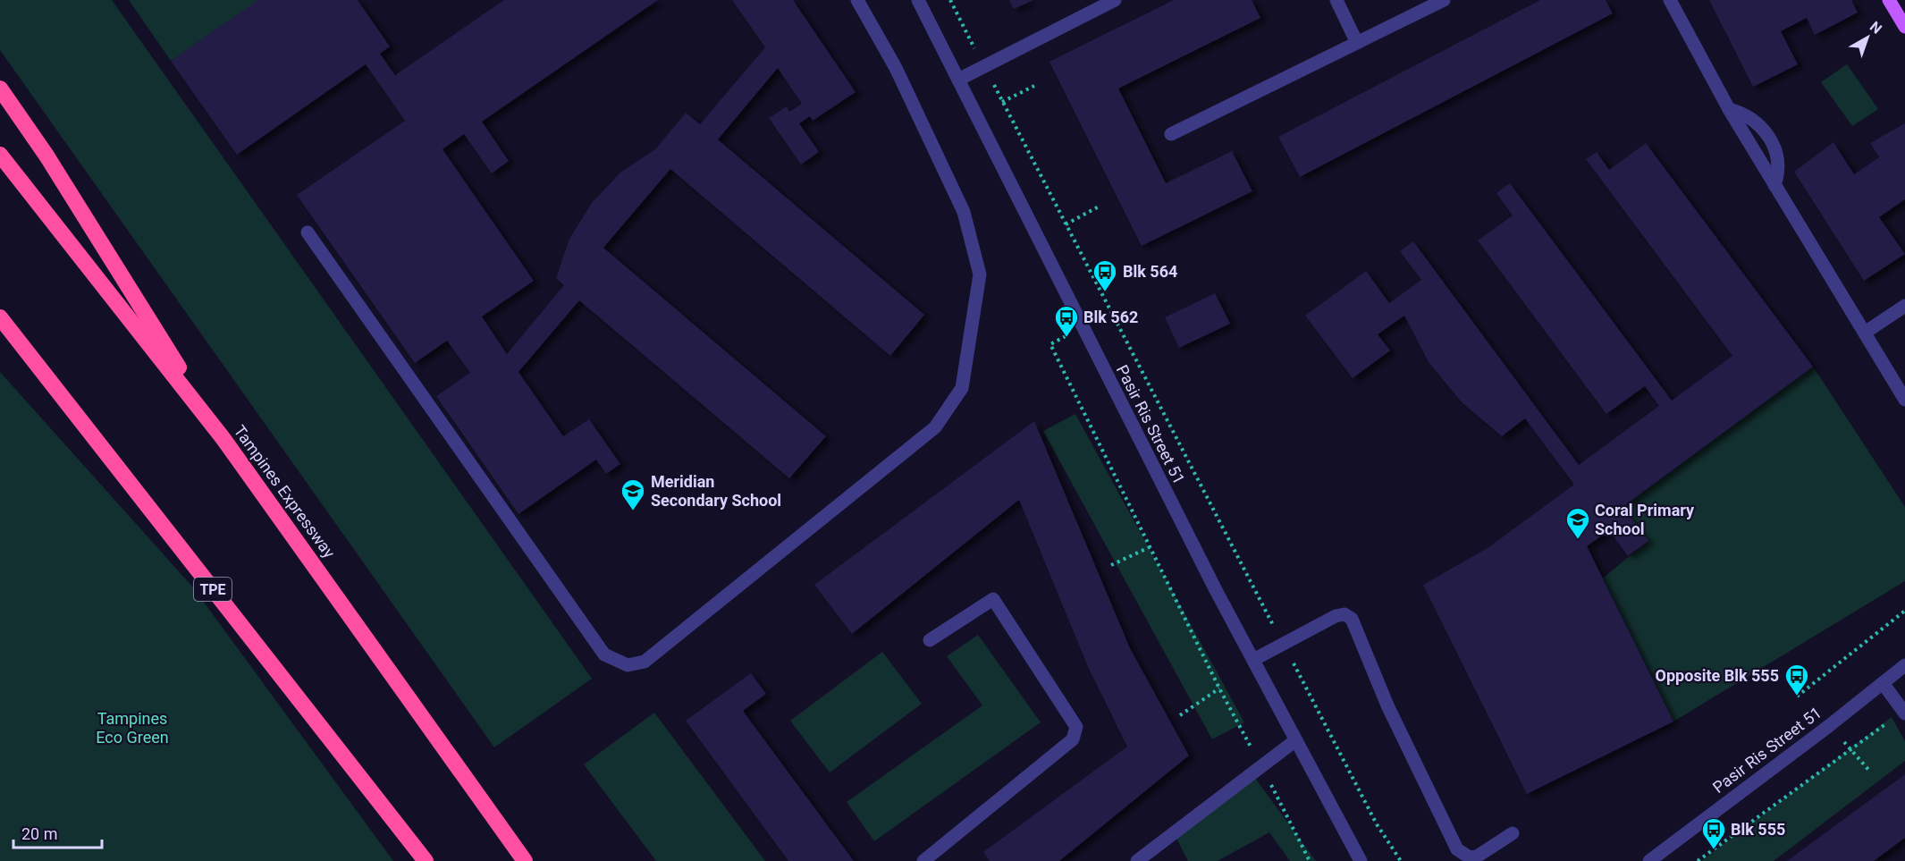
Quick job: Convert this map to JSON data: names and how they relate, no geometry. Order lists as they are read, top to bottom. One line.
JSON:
{"streets":{"highway":["Tampines Expressway","TPE"],"street":["Pasir Ris Street 51"]},"parks":["Tampines Eco Green"],"places":{"bus stop":["Blk 564","Blk 562","Opposite Blk 555","Blk 555"],"school or university":["Meridian Secondary School","Coral Primary School"]},"scale_bar":"20 m","north":"top right"}
